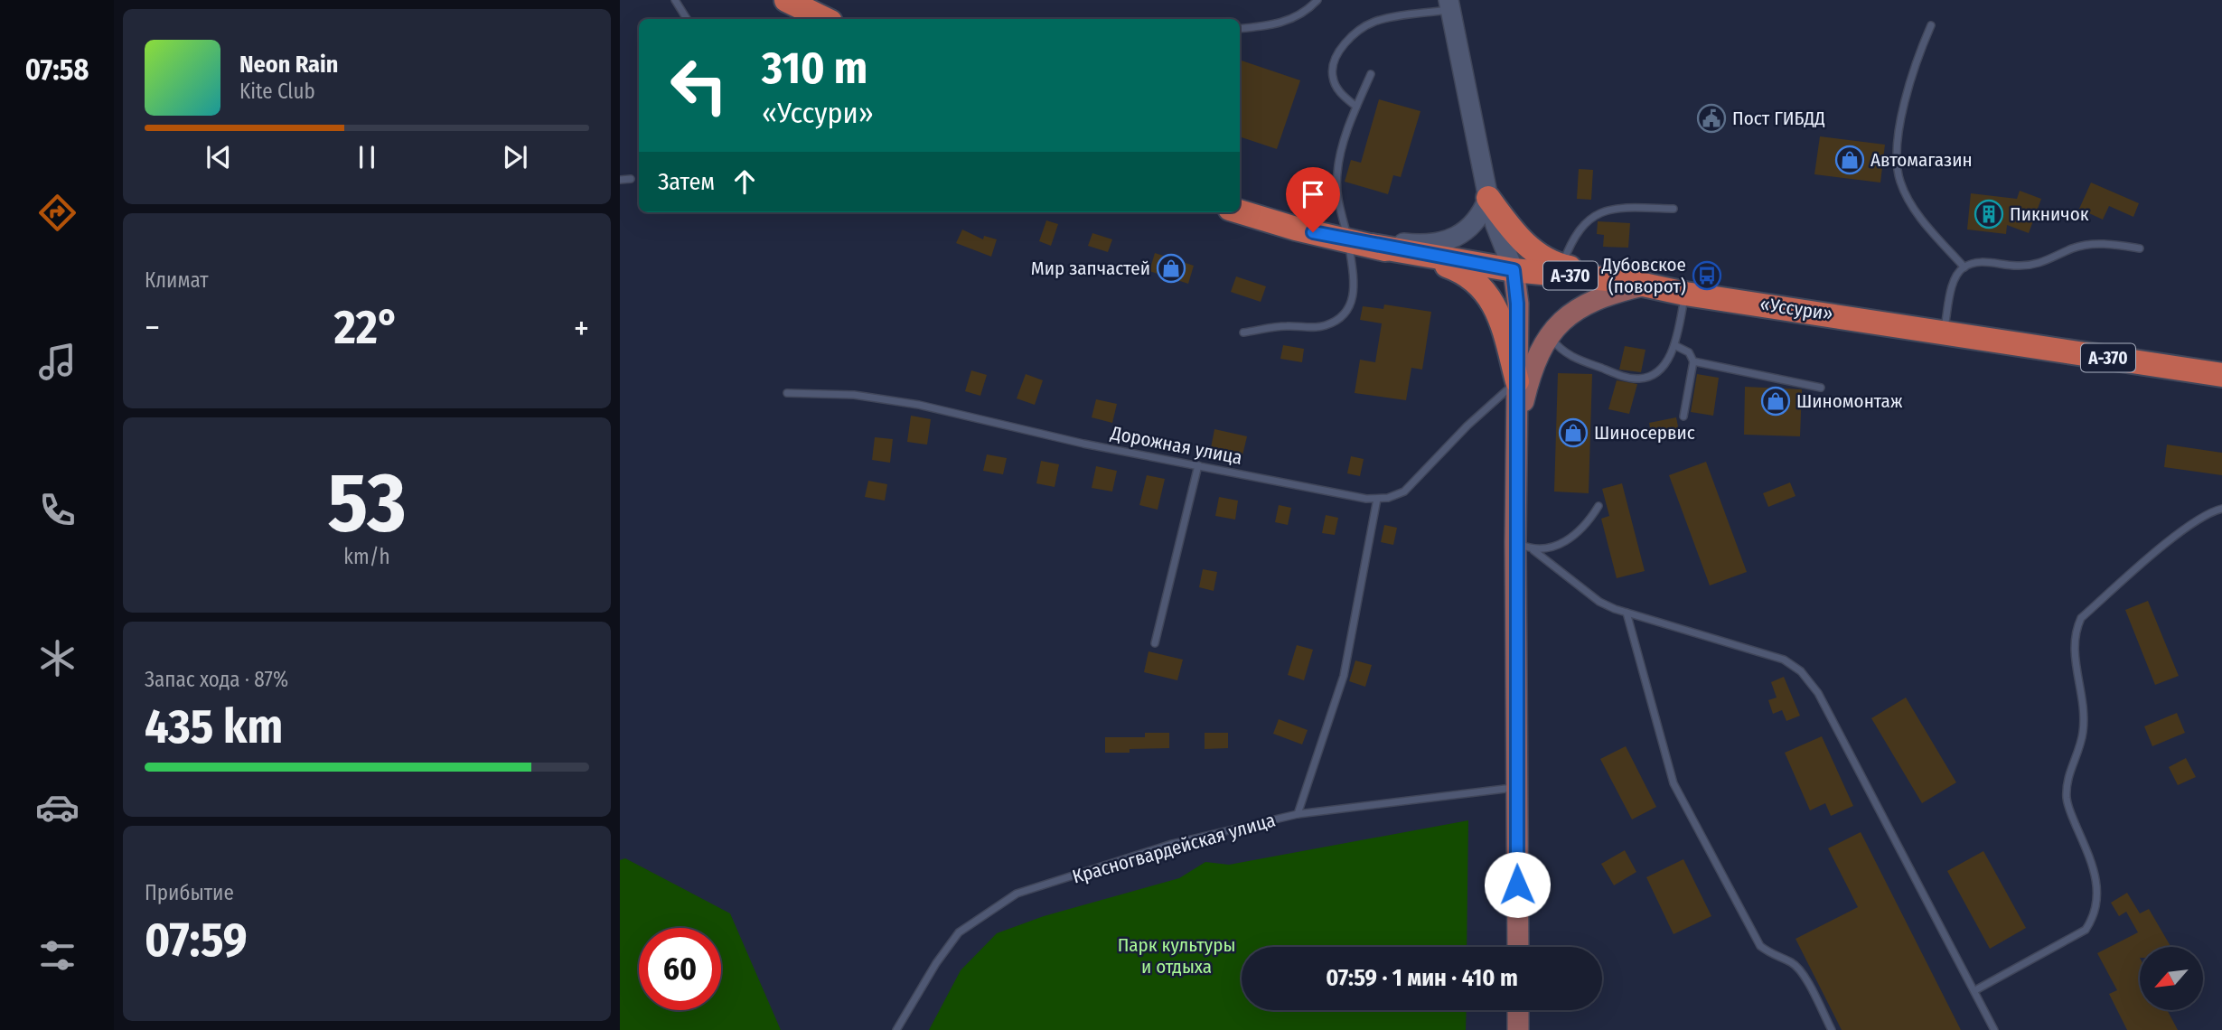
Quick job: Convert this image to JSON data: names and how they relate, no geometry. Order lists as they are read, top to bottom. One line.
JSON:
{"streets":{"highway":["А-370","«Уссури»"],"lane":["Дорожная улица","Красногвардейская улица"]},"crossings":[["А-370","«Уссури»"]],"parks":["Парк культуры и отдыха"],"places":{"public building":["Пост ГИБДД"],"shop":["Автомагазин","Мир запчастей","Шиномонтаж","Шиносервис"],"building":["Пикничок"],"bus stop":["Дубовское (поворот)"]},"north":"bottom left","page":{"tabs":"07:58","turn":["310 m","«Уссури»"],"song":["Neon Rain","Kite Club"],"then":"Затем","tile":["Климат",["53","km/h"],["Запас хода · 87%","435 km"],["Прибытие","07:59"]],"heat":["−","22°","+"],"limit":"60","trip":"07:59 · 1 мин · 410 m"}}
